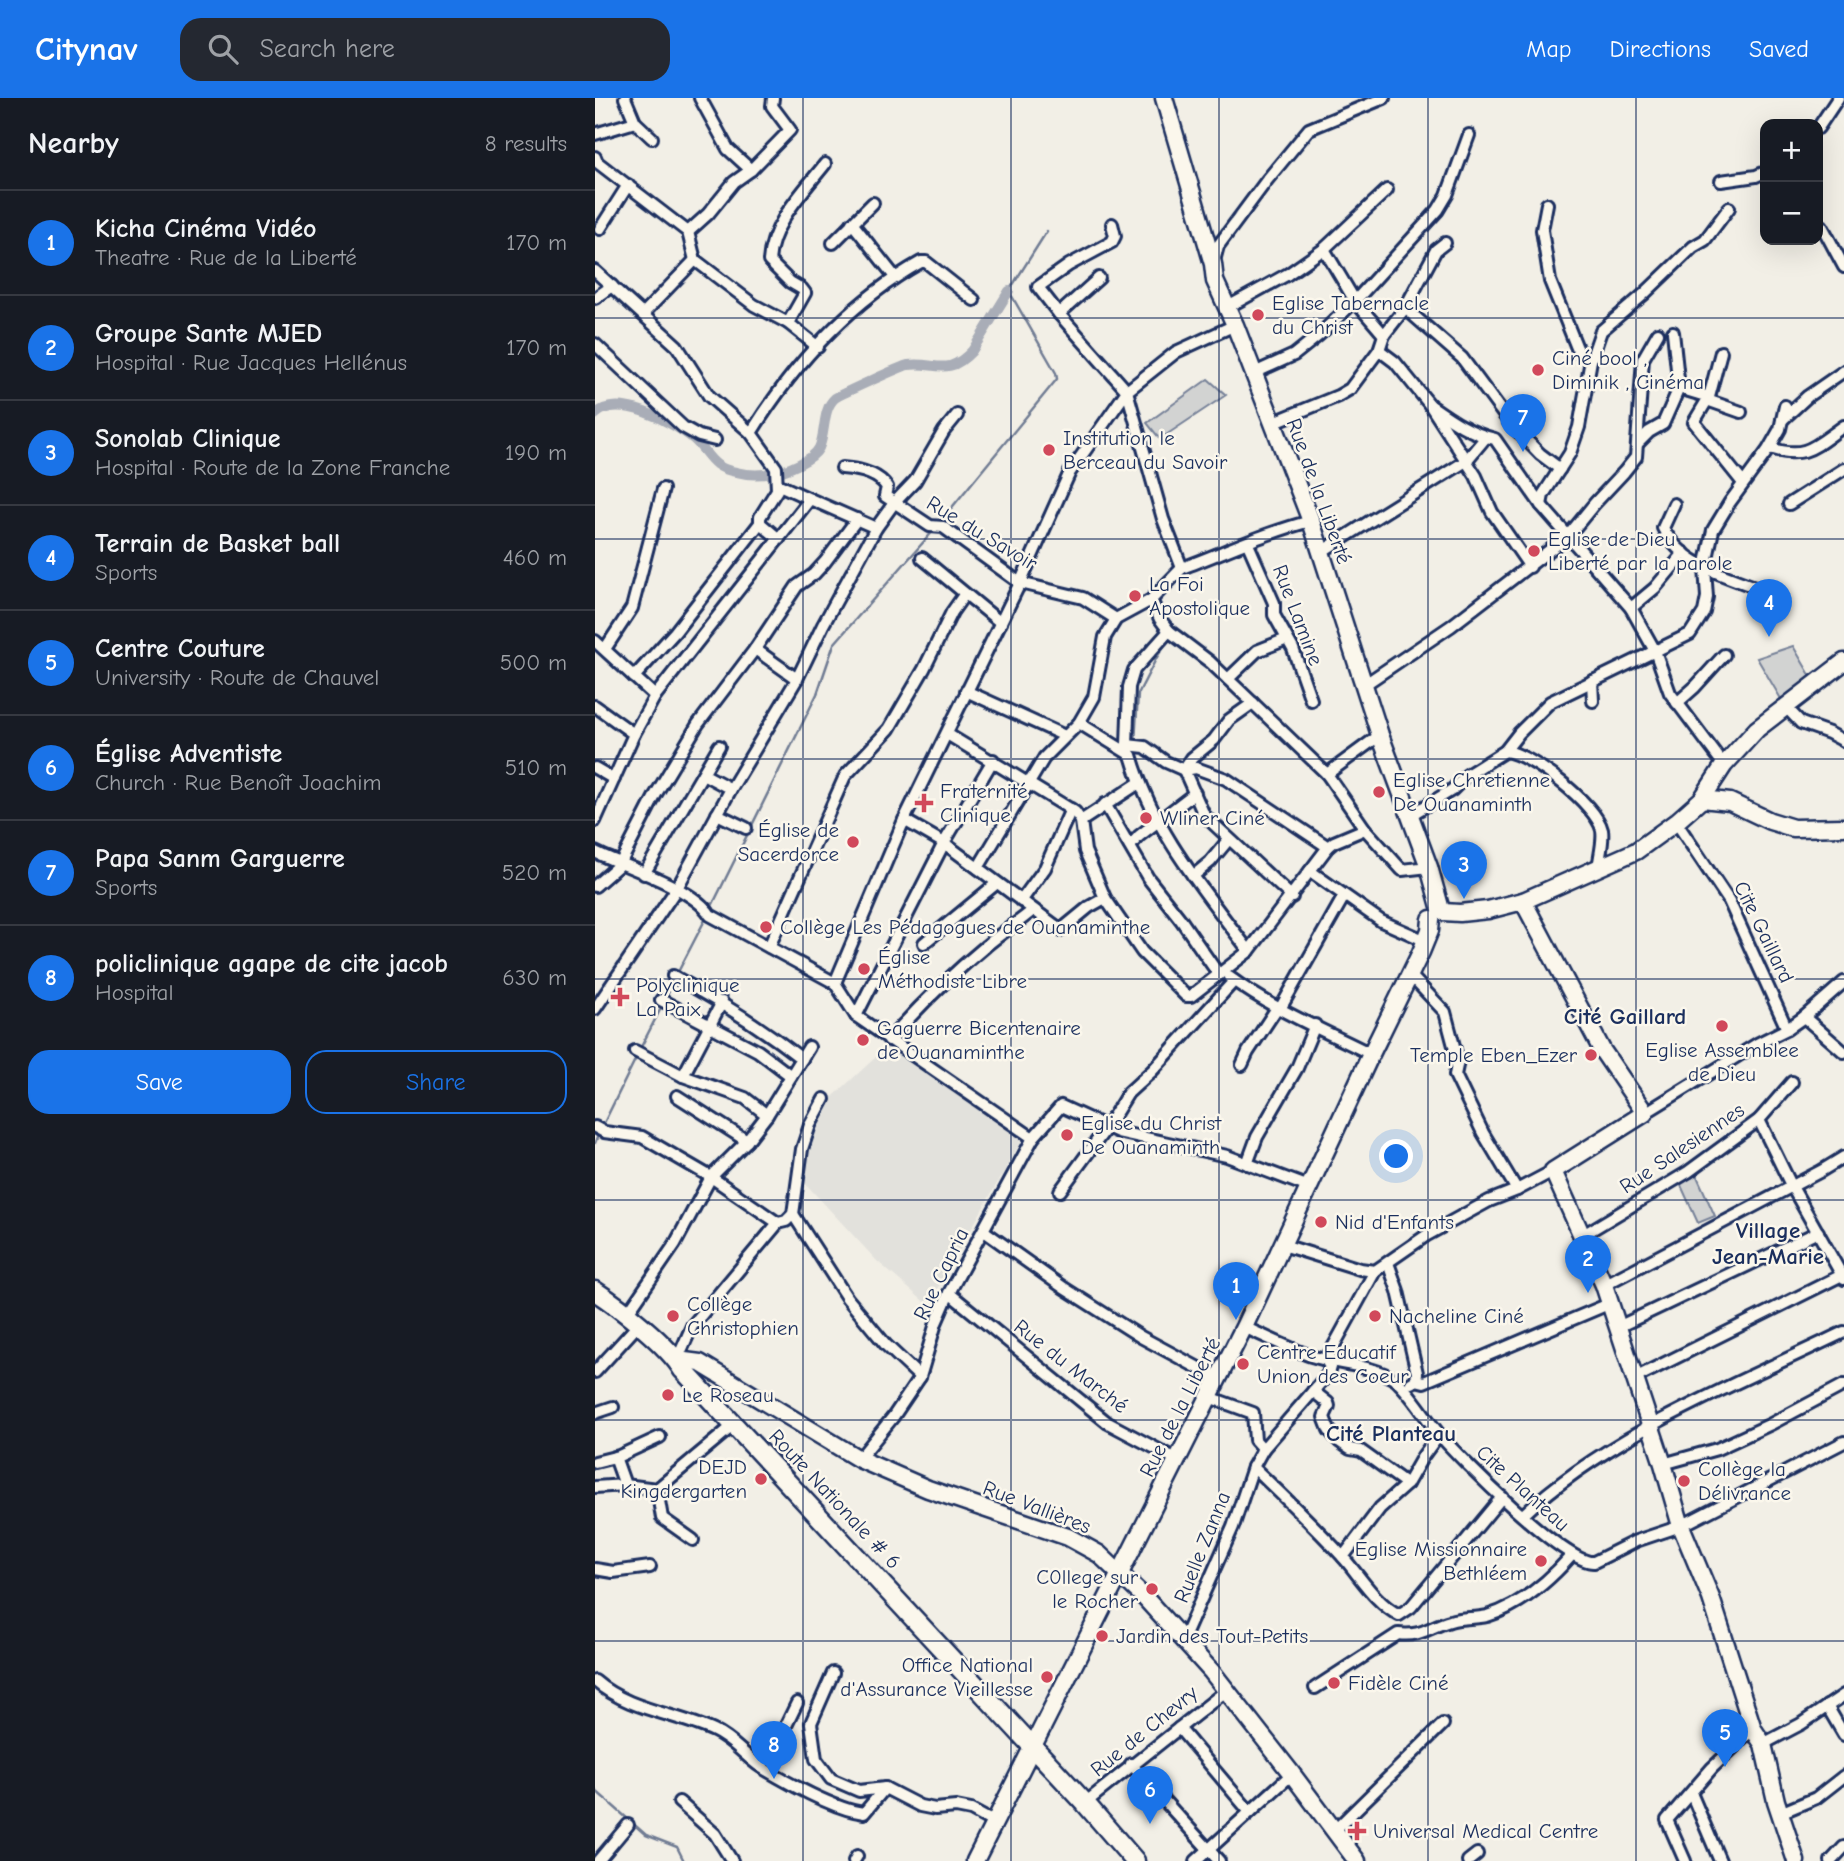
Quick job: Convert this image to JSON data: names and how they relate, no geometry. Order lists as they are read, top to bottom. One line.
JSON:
{"streets":{"main road":["Route Nationale # 6"],"street":["Rue de la Liberté","Rue du Savoir","Rue Lamine","Cite Gaillard","Rue Salesiennes","Rue Capria","Rue du Marché","Cite Planteau","Rue Vallières","Ruelle Zanna","Rue de Chevry"]},"crossings":[["Rue de la Liberté","Rue du Marché"],["Rue de la Liberté","Cite Planteau"],["Rue de la Liberté","Route Nationale # 6"],["Rue de la Liberté","Rue Vallières"],["Rue Capria","Rue du Marché"],["Rue Capria","Rue Vallières"],["Cite Planteau","Ruelle Zanna"],["Route Nationale # 6","Rue Vallières"],["Route Nationale # 6","Rue de Chevry"],["Rue Vallières","Ruelle Zanna"],["Rue Vallières","Rue de Chevry"]],"districts":["Cité Gaillard","Village Jean-Marie","Cité Planteau"],"places":{"other":["Eglise Tabernacle du Christ","Ciné bool , Diminik , Cinéma","Institution le Berceau du Savoir","Eglise de Dieu Liberté par la parole","La Foi Apostolique","Eglise Chretienne De Ouanaminth","Wliner Ciné","Église de Sacerdorce","Collège Les Pédagogues de Ouanaminthe","Église Méthodiste Libre","Eglise Assemblee de Dieu","Gaguerre Bicentenaire de Ouanaminthe","Temple Eben_Ezer","Eglise du Christ De Ouanaminth","Nid d'Enfants","Collège Christophien","Nacheline Ciné","Centre Educatif Union des Coeur","Le Roseau","DEJD Kingdergarten","Collège la Délivrance","Eglise Missionnaire Bethléem","C0llege sur le Rocher","Jardin des Tout-Petits","Office National d'Assurance Vieillesse","Fidèle Ciné"],"health":["Fraternité Clinique","Polyclinique La Paix","Universal Medical Centre"]},"page":{"header":"Citynav","search":"Search here","nav":["Map","Directions","Saved"],"heading":["Nearby","8 results"],"map_buttons":["+","−"],"list":[{"mark":"1","name":"Kicha Cinéma Vidéo","note":"Theatre · Rue de la Liberté","value":"170 m"},{"mark":"2","name":"Groupe Sante MJED","note":"Hospital · Rue Jacques Hellénus","value":"170 m"},{"mark":"3","name":"Sonolab Clinique","note":"Hospital · Route de la Zone Franche","value":"190 m"},{"mark":"4","name":"Terrain de Basket ball","note":"Sports","value":"460 m"},{"mark":"5","name":"Centre Couture","note":"University · Route de Chauvel","value":"500 m"},{"mark":"6","name":"Église Adventiste","note":"Church · Rue Benoît Joachim","value":"510 m"},{"mark":"7","name":"Papa Sanm Garguerre","note":"Sports","value":"520 m"},{"mark":"8","name":"policlinique agape de cite jacob","note":"Hospital","value":"630 m"}],"pins":["7","4","3","2","1","5","8","6"],"buttons":["Save","Share"]}}
